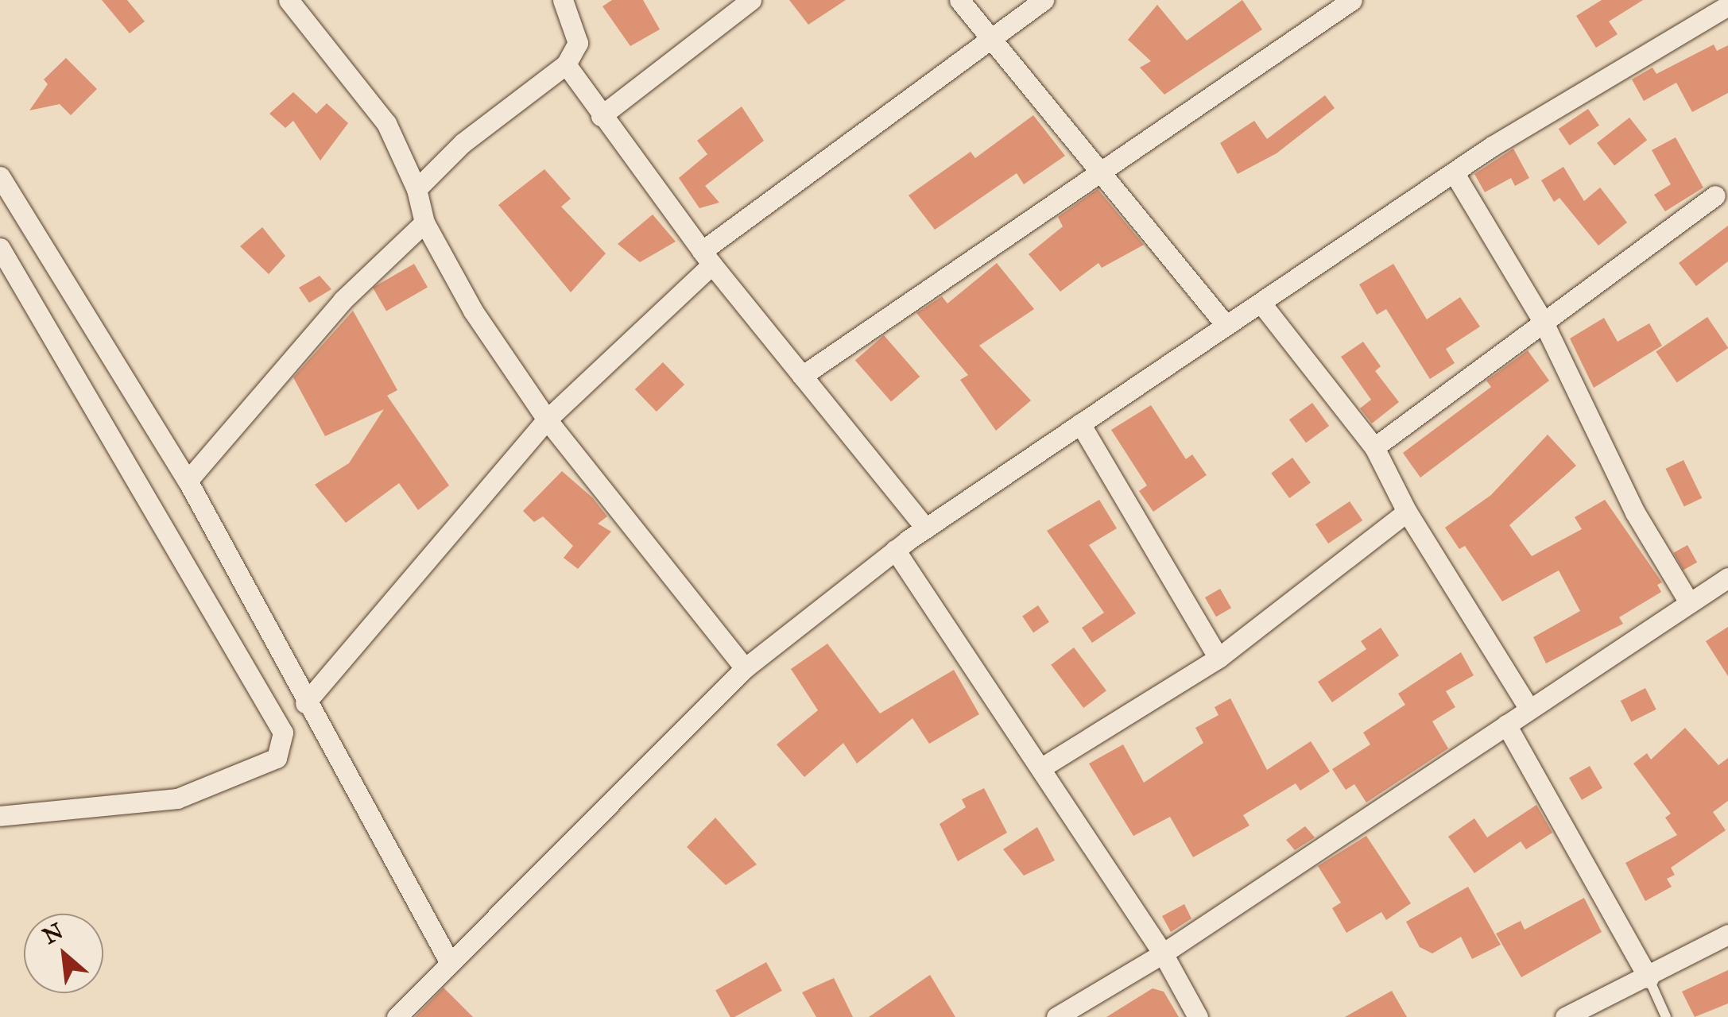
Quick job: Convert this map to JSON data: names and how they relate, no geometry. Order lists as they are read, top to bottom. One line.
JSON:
{"north":"top left"}
